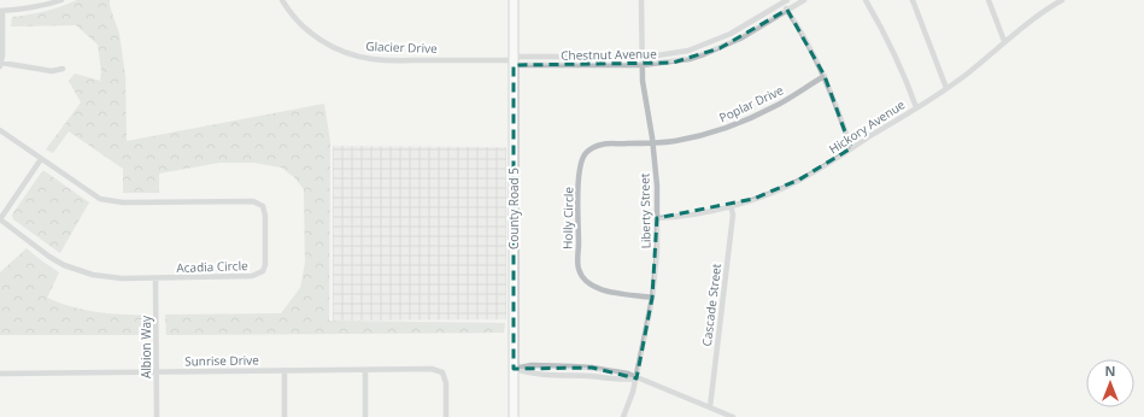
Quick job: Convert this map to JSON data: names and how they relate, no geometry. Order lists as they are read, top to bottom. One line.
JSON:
{"streets":{"street":["Glacier Drive","Chestnut Avenue","Poplar Drive","Hickory Avenue","County Road 5","Liberty Street","Holly Circle","Acadia Circle","Cascade Street","Albion Way","Sunrise Drive"]},"crossings":[["Glacier Drive","Chestnut Avenue"],["Glacier Drive","County Road 5"],["Chestnut Avenue","County Road 5"],["Chestnut Avenue","Liberty Street"],["Poplar Drive","Liberty Street"],["Poplar Drive","Holly Circle"],["Hickory Avenue","Liberty Street"],["Hickory Avenue","Cascade Street"],["Liberty Street","Holly Circle"],["Acadia Circle","Albion Way"],["Albion Way","Sunrise Drive"]],"north":"top"}
